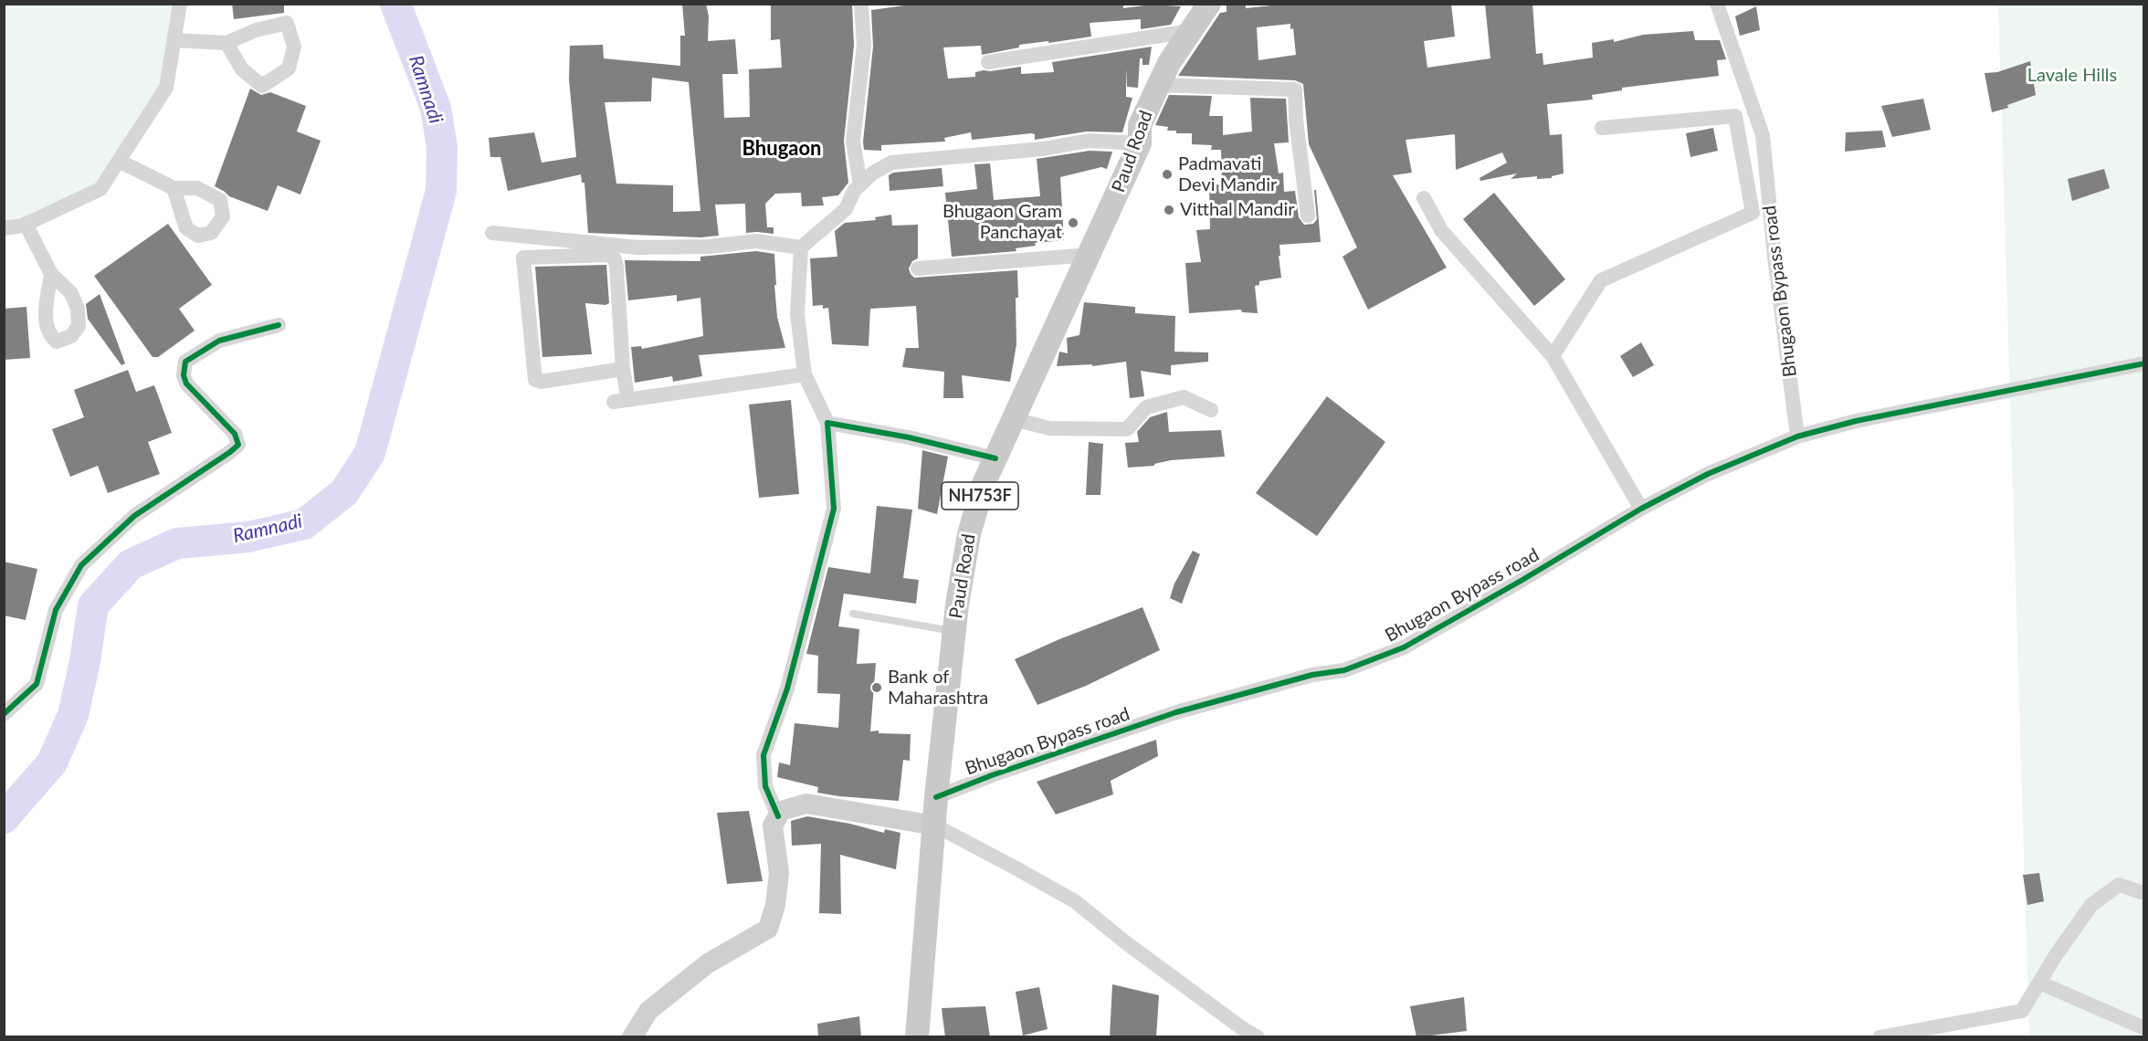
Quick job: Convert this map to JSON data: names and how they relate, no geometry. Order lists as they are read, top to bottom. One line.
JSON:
{"streets":{"main road":["Paud Road","NH753F"],"street":["Bhugaon Bypass road"]},"crossings":[["Paud Road","Bhugaon Bypass road"]],"districts":["Bhugaon"],"water":["Ramnadi"],"parks":["Lavale Hills"],"places":["Padmavati Devi Mandir","Vitthal Mandir","Bhugaon Gram Panchayat","Bank of Maharashtra"]}
